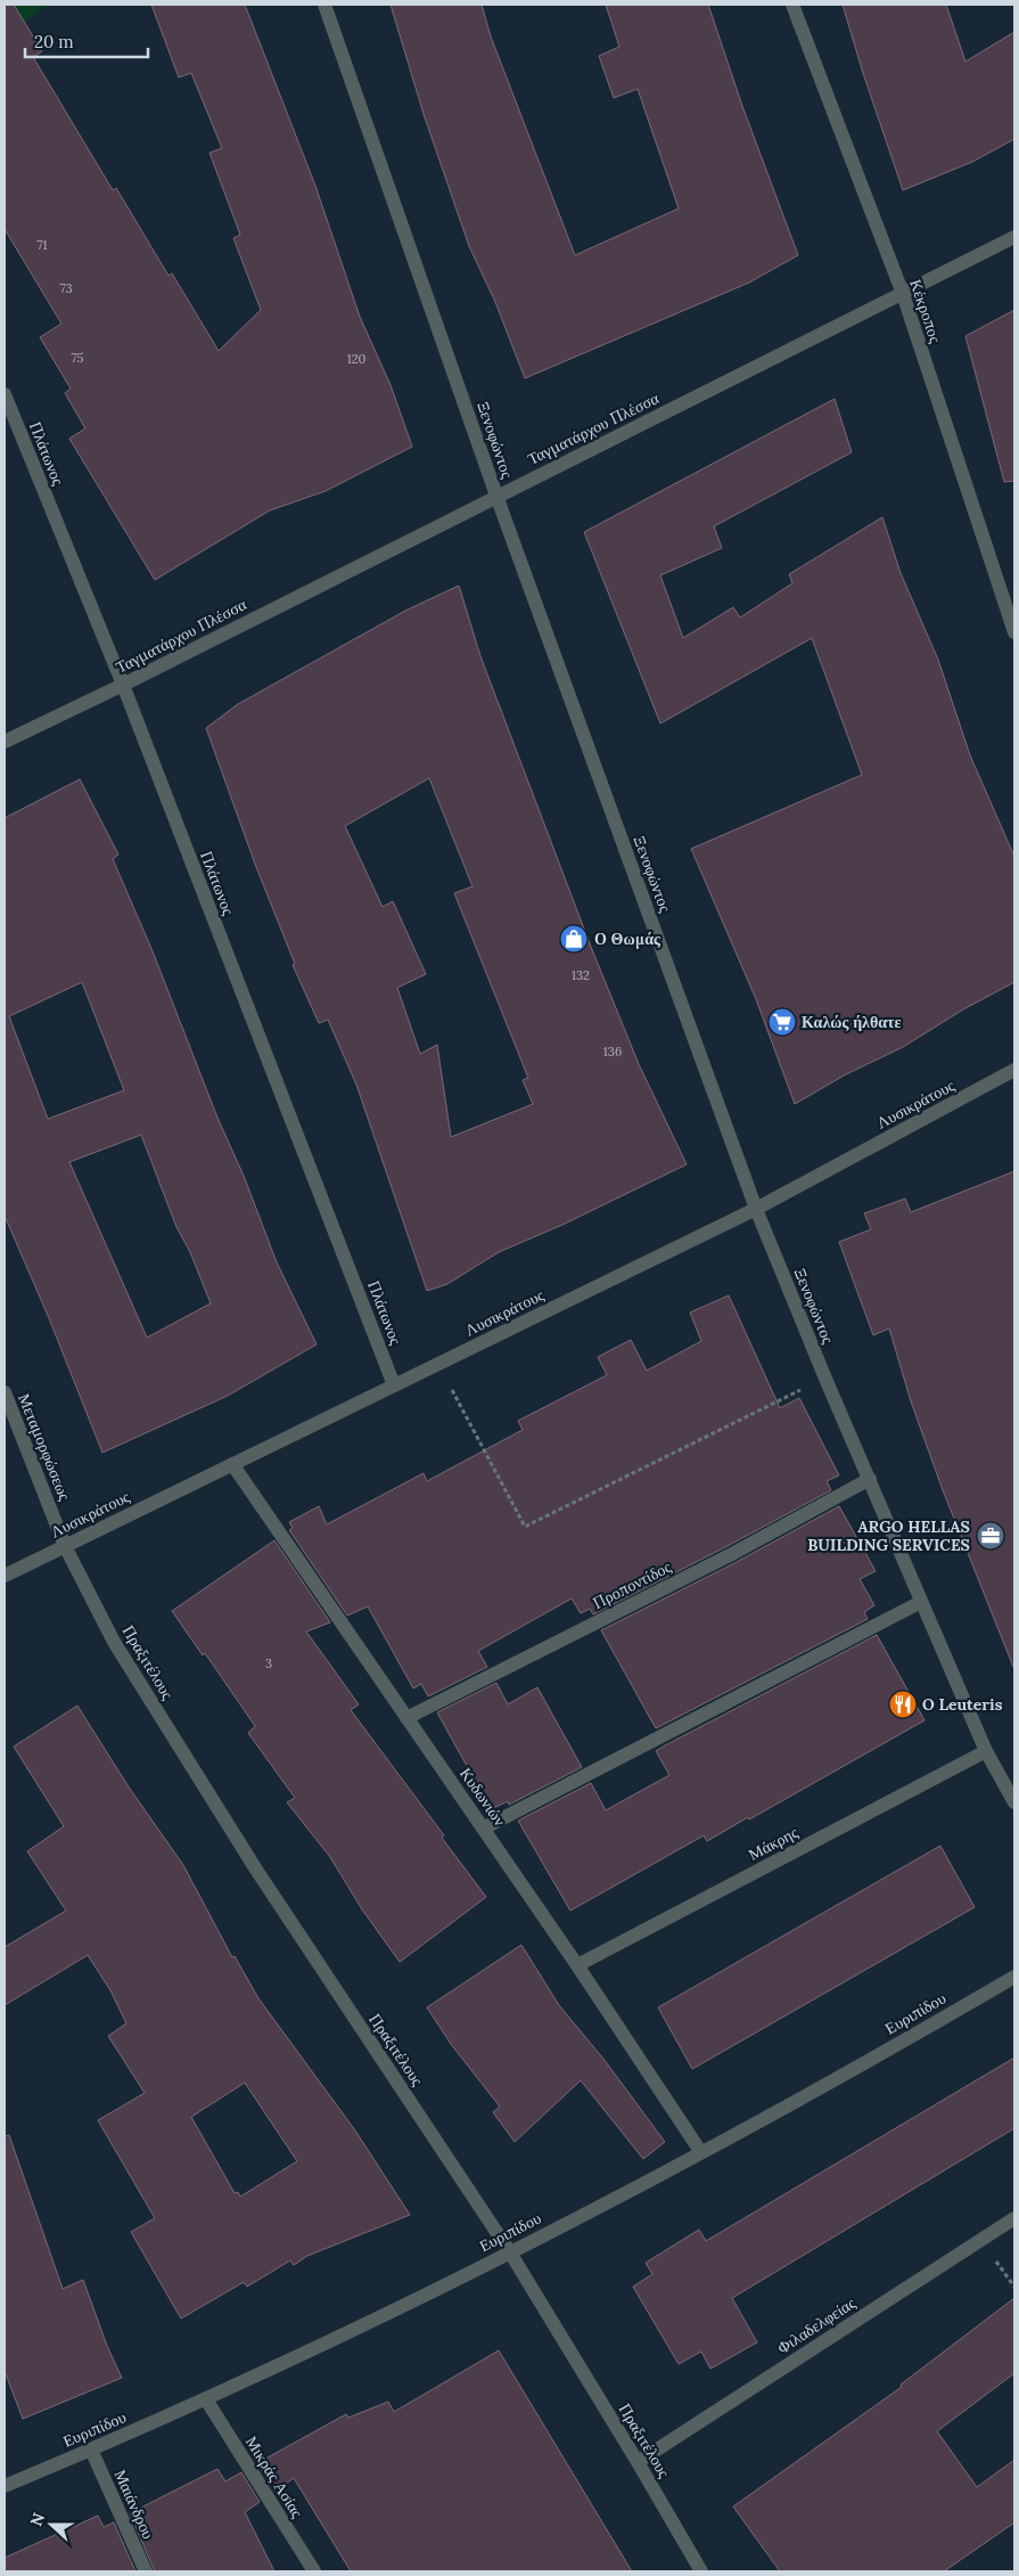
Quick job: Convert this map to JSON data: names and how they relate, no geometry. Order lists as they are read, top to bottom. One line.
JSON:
{"streets":{"street":["Κέκροπος","Ταγματάρχου Πλέσσα","Ξενοφώντος","Πλάτωνος","Λυσικράτους","Μεταμορφώσεως","Προποντίδος","Πραξιτέλους","Κυδωνιών","Μάκρης","Ευριπίδου","Φιλαδελφείας","Μικράς Ασίας","Μαιάνδρου"]},"crossings":[["Κέκροπος","Ταγματάρχου Πλέσσα"],["Ταγματάρχου Πλέσσα","Ξενοφώντος"],["Ταγματάρχου Πλέσσα","Πλάτωνος"],["Ξενοφώντος","Λυσικράτους"],["Ξενοφώντος","Προποντίδος"],["Ξενοφώντος","Μάκρης"],["Πλάτωνος","Λυσικράτους"],["Λυσικράτους","Μεταμορφώσεως"],["Λυσικράτους","Πραξιτέλους"],["Λυσικράτους","Κυδωνιών"],["Μεταμορφώσεως","Πραξιτέλους"],["Προποντίδος","Κυδωνιών"],["Πραξιτέλους","Ευριπίδου"],["Πραξιτέλους","Φιλαδελφείας"],["Κυδωνιών","Μάκρης"],["Κυδωνιών","Ευριπίδου"],["Ευριπίδου","Μικράς Ασίας"],["Ευριπίδου","Μαιάνδρου"]],"places":{"shop":["Ο Θωμάς"],"supermarket":["Καλώς ήλθατε"],"office":["ARGO HELLAS BUILDING SERVICES"],"restaurant":["O Leuteris"]},"house_numbers":["71","73","75","120","132","136","3"],"scale_bar":"20 m","north":"left"}
